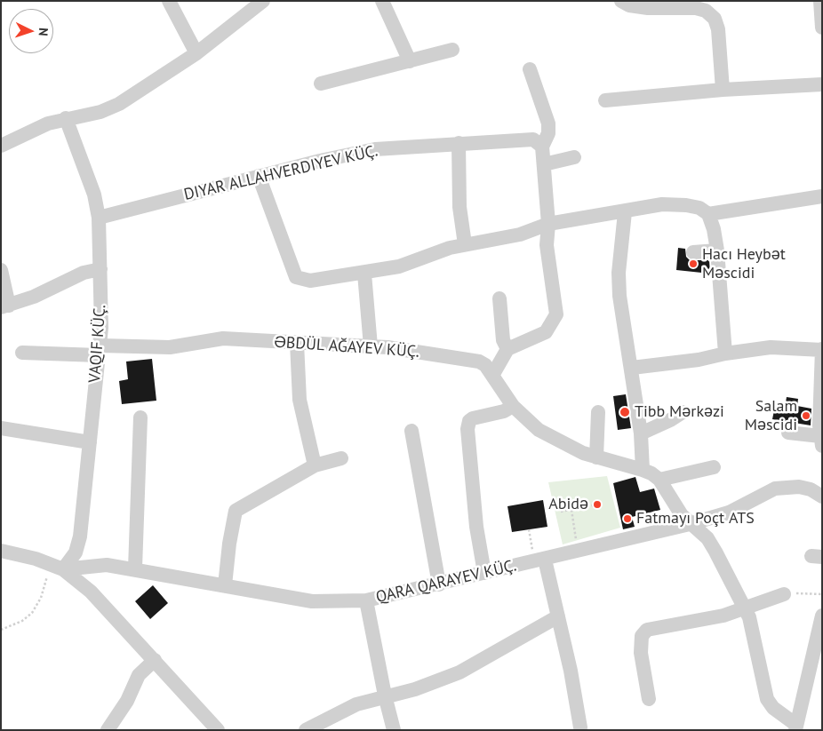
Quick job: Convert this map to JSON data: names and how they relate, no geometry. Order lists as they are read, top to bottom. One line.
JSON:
{"streets":{"street":["DIYAR ALLAHVERDIYEV KÜÇ.","VAQIF KÜÇ.","ƏBDÜL AĞAYEV KÜÇ.","QARA QARAYEV KÜÇ."]},"crossings":[["DIYAR ALLAHVERDIYEV KÜÇ.","VAQIF KÜÇ."],["VAQIF KÜÇ.","ƏBDÜL AĞAYEV KÜÇ."],["VAQIF KÜÇ.","QARA QARAYEV KÜÇ."],["ƏBDÜL AĞAYEV KÜÇ.","QARA QARAYEV KÜÇ."]],"places":["Hacı Heybət Məscidi","Tibb Mərkəzi","Salam Məscidi","Abidə","Fatmayı Poçt ATS"],"north":"right"}
